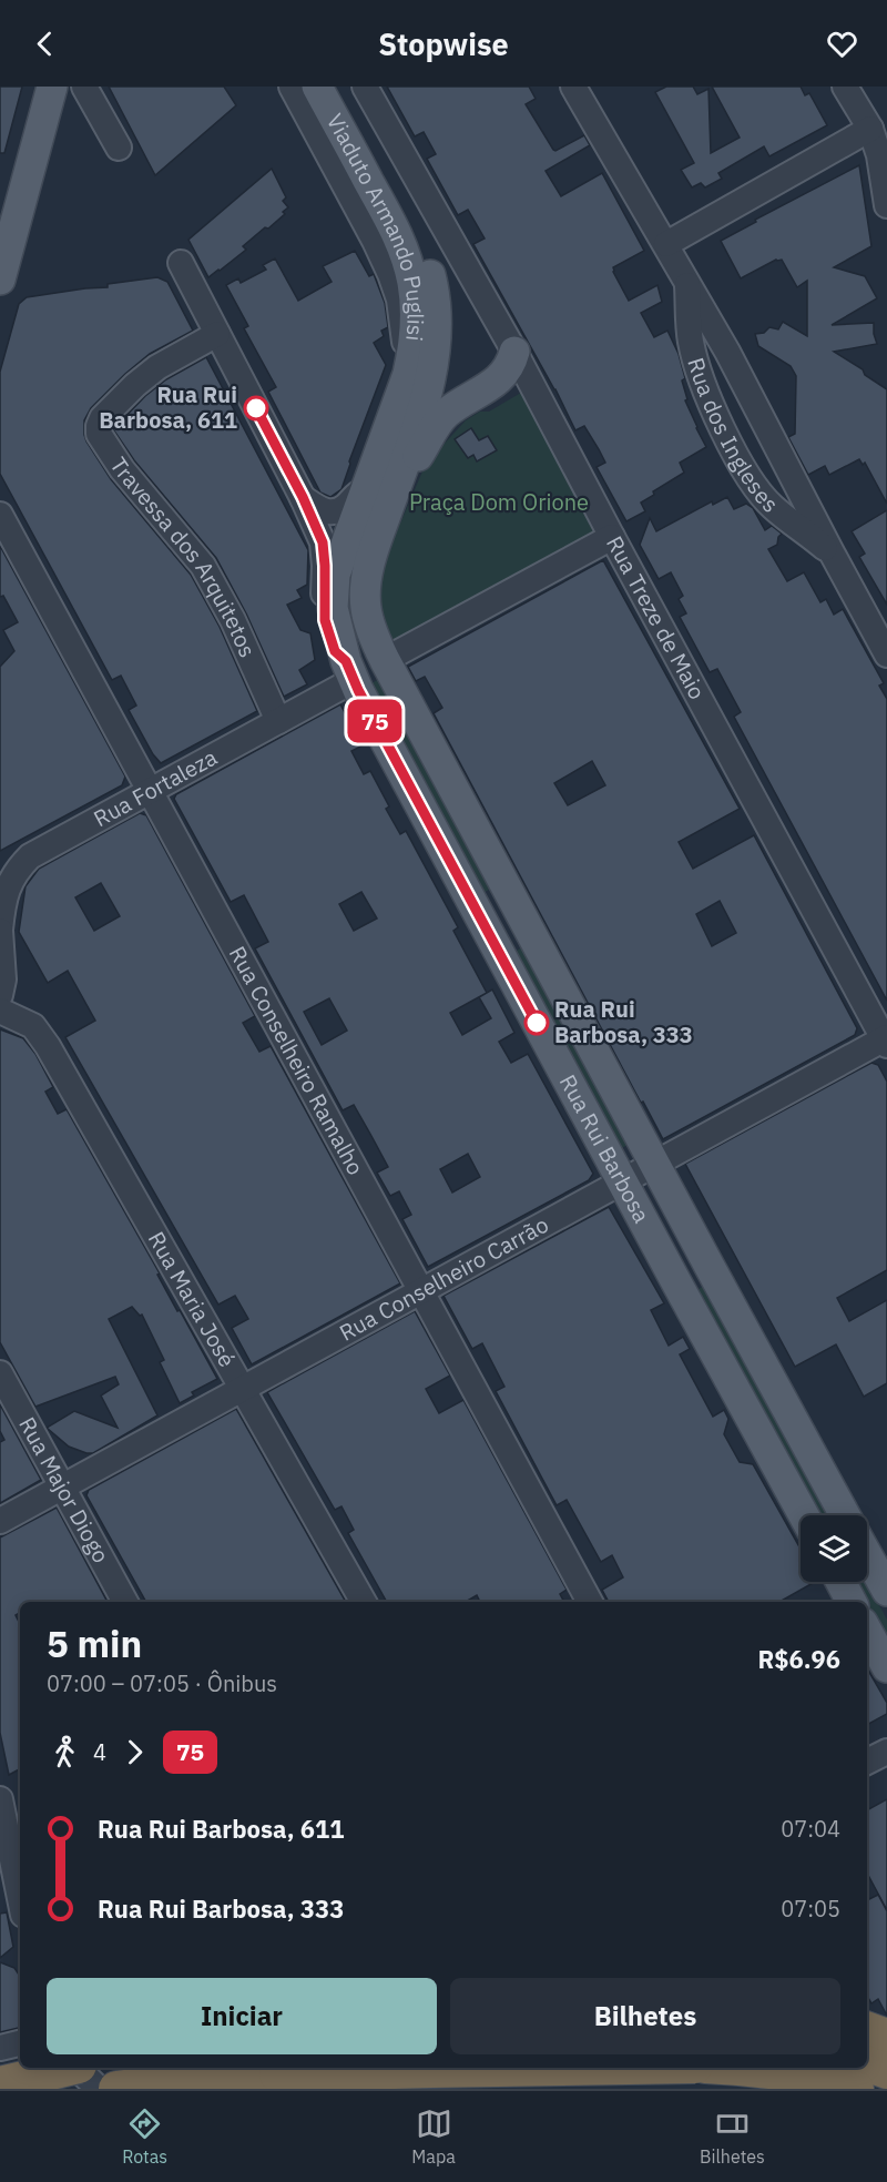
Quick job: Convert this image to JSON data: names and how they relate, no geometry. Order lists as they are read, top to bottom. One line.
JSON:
{"streets":{"main road":["Viaduto Armando Puglisi","Rua Rui Barbosa"],"street":["Rua dos Ingleses","Travessa dos Arquitetos","Rua Treze de Maio","Rua Fortaleza","Rua Conselheiro Ramalho","Rua Conselheiro Carrão","Rua Maria José","Rua Major Diogo"]},"crossings":[["Travessa dos Arquitetos","Rua Fortaleza"],["Travessa dos Arquitetos","Rua Rui Barbosa"],["Rua Treze de Maio","Rua Conselheiro Carrão"],["Rua Fortaleza","Rua Conselheiro Ramalho"],["Rua Fortaleza","Rua Rui Barbosa"],["Rua Conselheiro Ramalho","Rua Conselheiro Carrão"],["Rua Rui Barbosa","Rua Conselheiro Carrão"],["Rua Conselheiro Carrão","Rua Maria José"],["Rua Conselheiro Carrão","Rua Major Diogo"]],"parks":["Praça Dom Orione"],"places":["Rua Rui Barbosa, 611","Rua Rui Barbosa, 333"],"lines":["bus line 75"],"page":{"header":"Stopwise","on_map":"75","heading":["5 min","07:00 – 07:05 · Ônibus","R$6.96"],"legs":["4","75"],"list":[{"name":"Rua Rui Barbosa, 611","value":"07:04"},{"name":"Rua Rui Barbosa, 333","value":"07:05"}],"buttons":["Iniciar","Bilhetes"],"tabs":["Rotas","Mapa","Bilhetes"]}}
